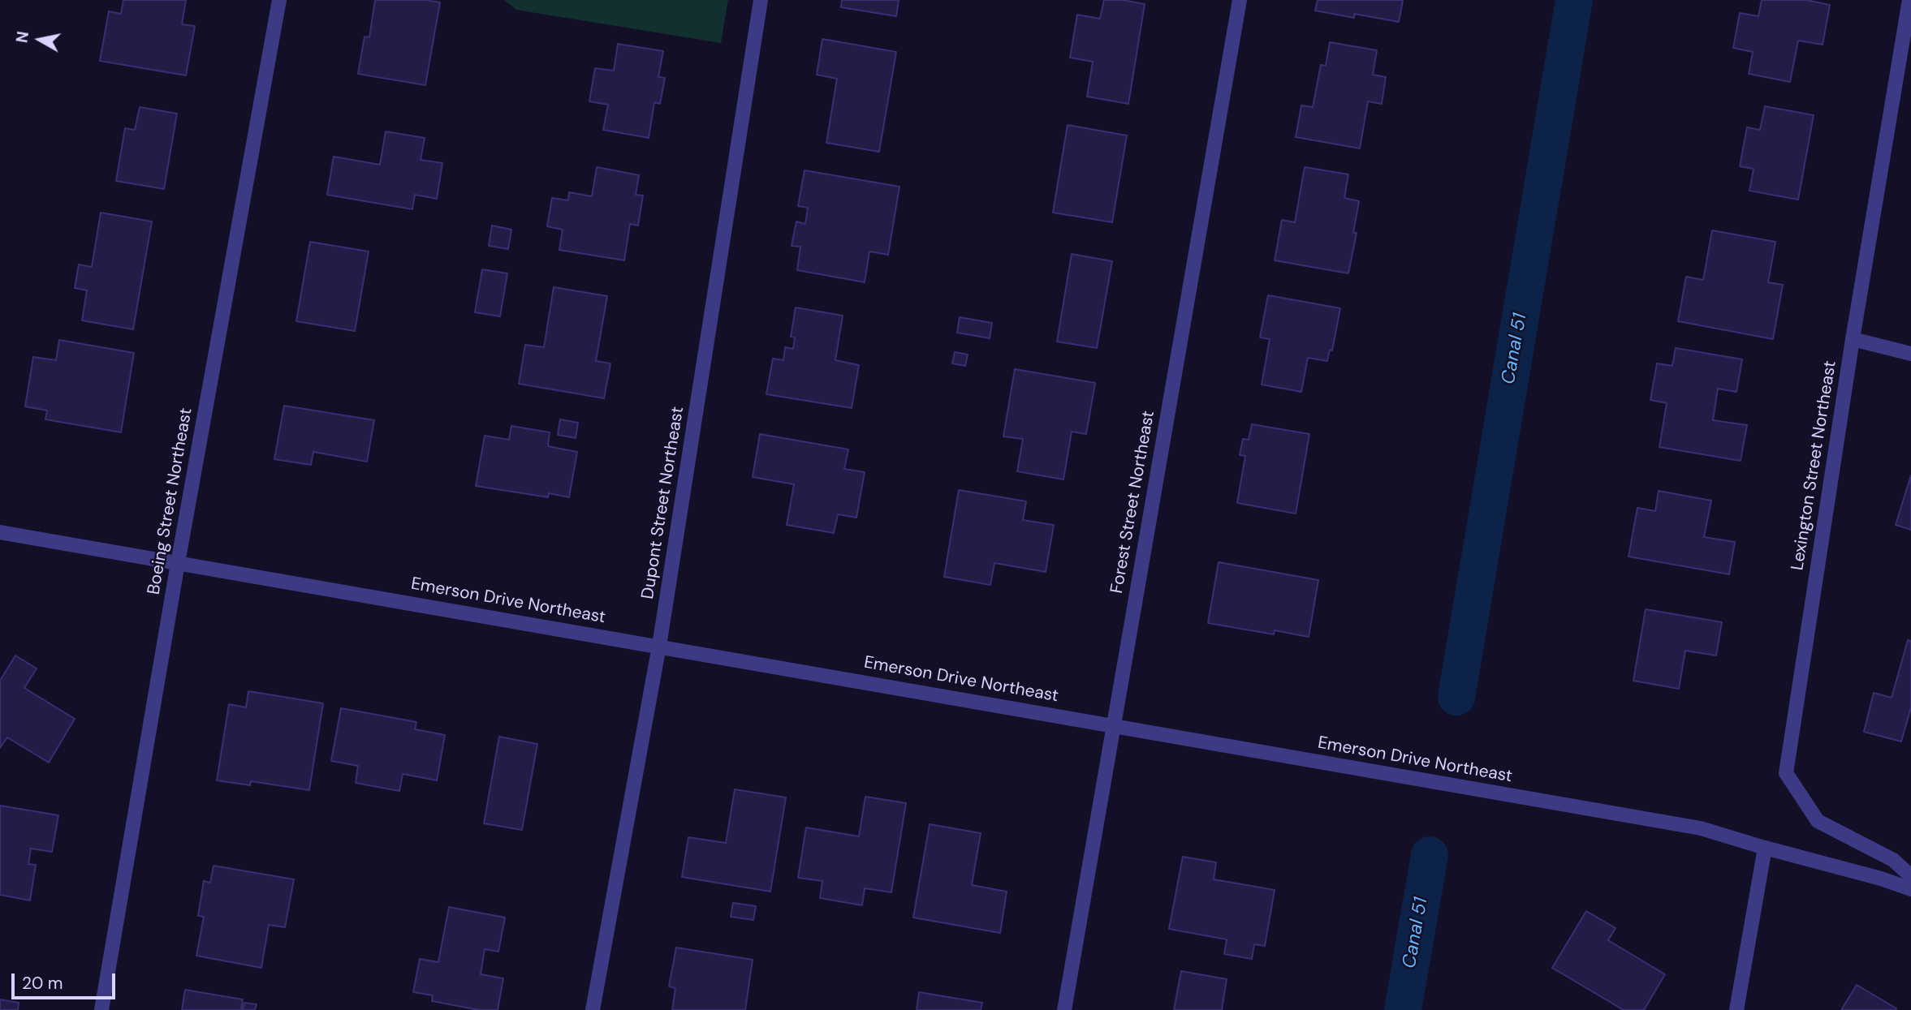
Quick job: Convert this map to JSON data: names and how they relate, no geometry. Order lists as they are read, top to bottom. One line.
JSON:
{"streets":{"street":["Lexington Street Northeast","Boeing Street Northeast","Forest Street Northeast","Dupont Street Northeast","Emerson Drive Northeast"]},"crossings":[["Boeing Street Northeast","Emerson Drive Northeast"],["Forest Street Northeast","Emerson Drive Northeast"],["Dupont Street Northeast","Emerson Drive Northeast"]],"water":["Canal 51"],"scale_bar":"20 m","north":"left"}
